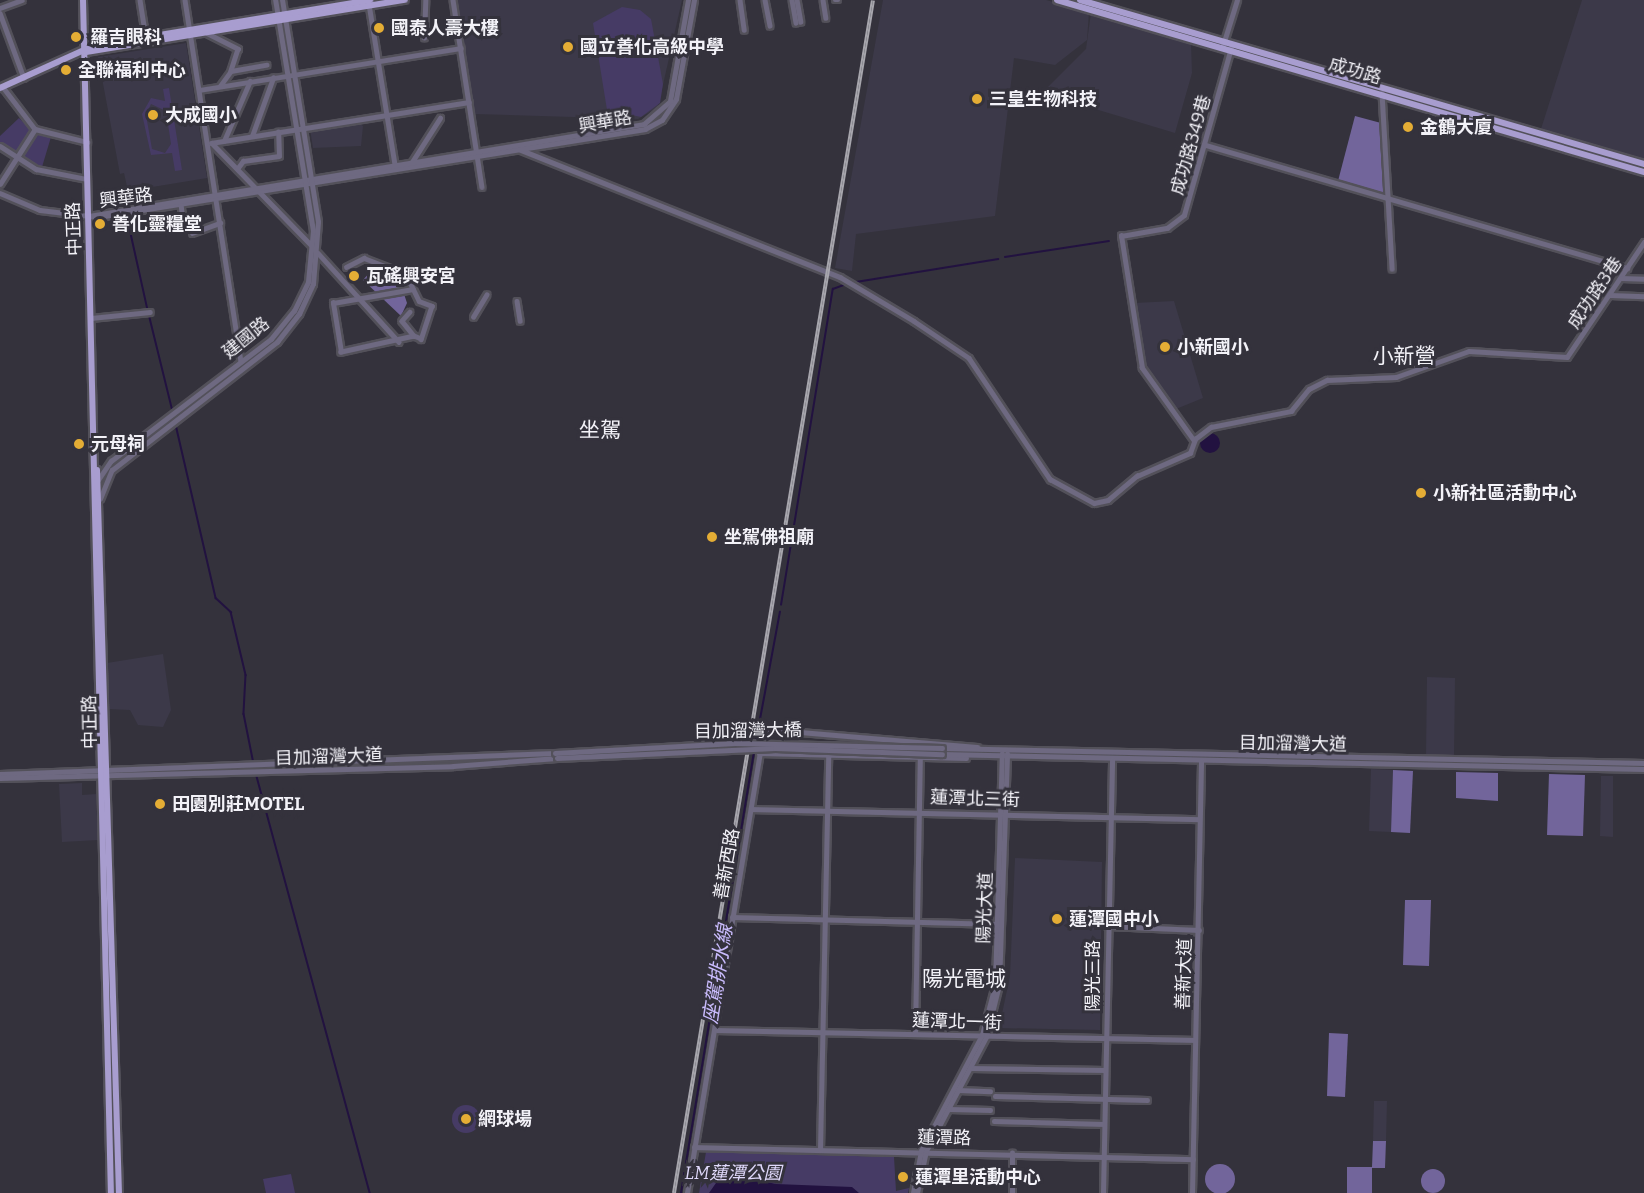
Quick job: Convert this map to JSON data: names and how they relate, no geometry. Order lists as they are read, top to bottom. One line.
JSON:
{"streets":{"main road":["成功路","中正路"],"street":["興華路","成功路349巷","成功路3巷","建國路","目加溜灣大橋","目加溜灣大道","蓮潭北三街","善新西路","陽光大道","善新大道","陽光三路","蓮潭北一街","蓮潭路"]},"crossings":[["成功路","成功路349巷"],["興華路","中正路"],["興華路","建國路"],["成功路349巷","成功路3巷"],["中正路","建國路"],["中正路","目加溜灣大道"],["目加溜灣大橋","目加溜灣大道"],["目加溜灣大道","善新西路"],["目加溜灣大道","陽光大道"],["目加溜灣大道","善新大道"],["目加溜灣大道","陽光三路"],["蓮潭北三街","善新西路"],["蓮潭北三街","陽光大道"],["蓮潭北三街","善新大道"],["蓮潭北三街","陽光三路"],["善新西路","蓮潭北一街"],["善新西路","蓮潭路"],["陽光大道","蓮潭北一街"],["陽光大道","蓮潭路"],["善新大道","蓮潭北一街"],["善新大道","蓮潭路"],["陽光三路","蓮潭北一街"],["陽光三路","蓮潭路"]],"districts":["小新營","坐駕","陽光電城"],"water":["座駕排水線"],"parks":["LM蓮潭公園"],"places":["國泰人壽大樓","羅吉眼科","國立善化高級中學","全聯福利中心","三皇生物科技","大成國小","金鶴大廈","善化靈糧堂","瓦磘興安宮","小新國小","元母祠","小新社區活動中心","坐駕佛祖廟","田園別莊MOTEL","蓮潭國中小","網球場","蓮潭里活動中心"]}
